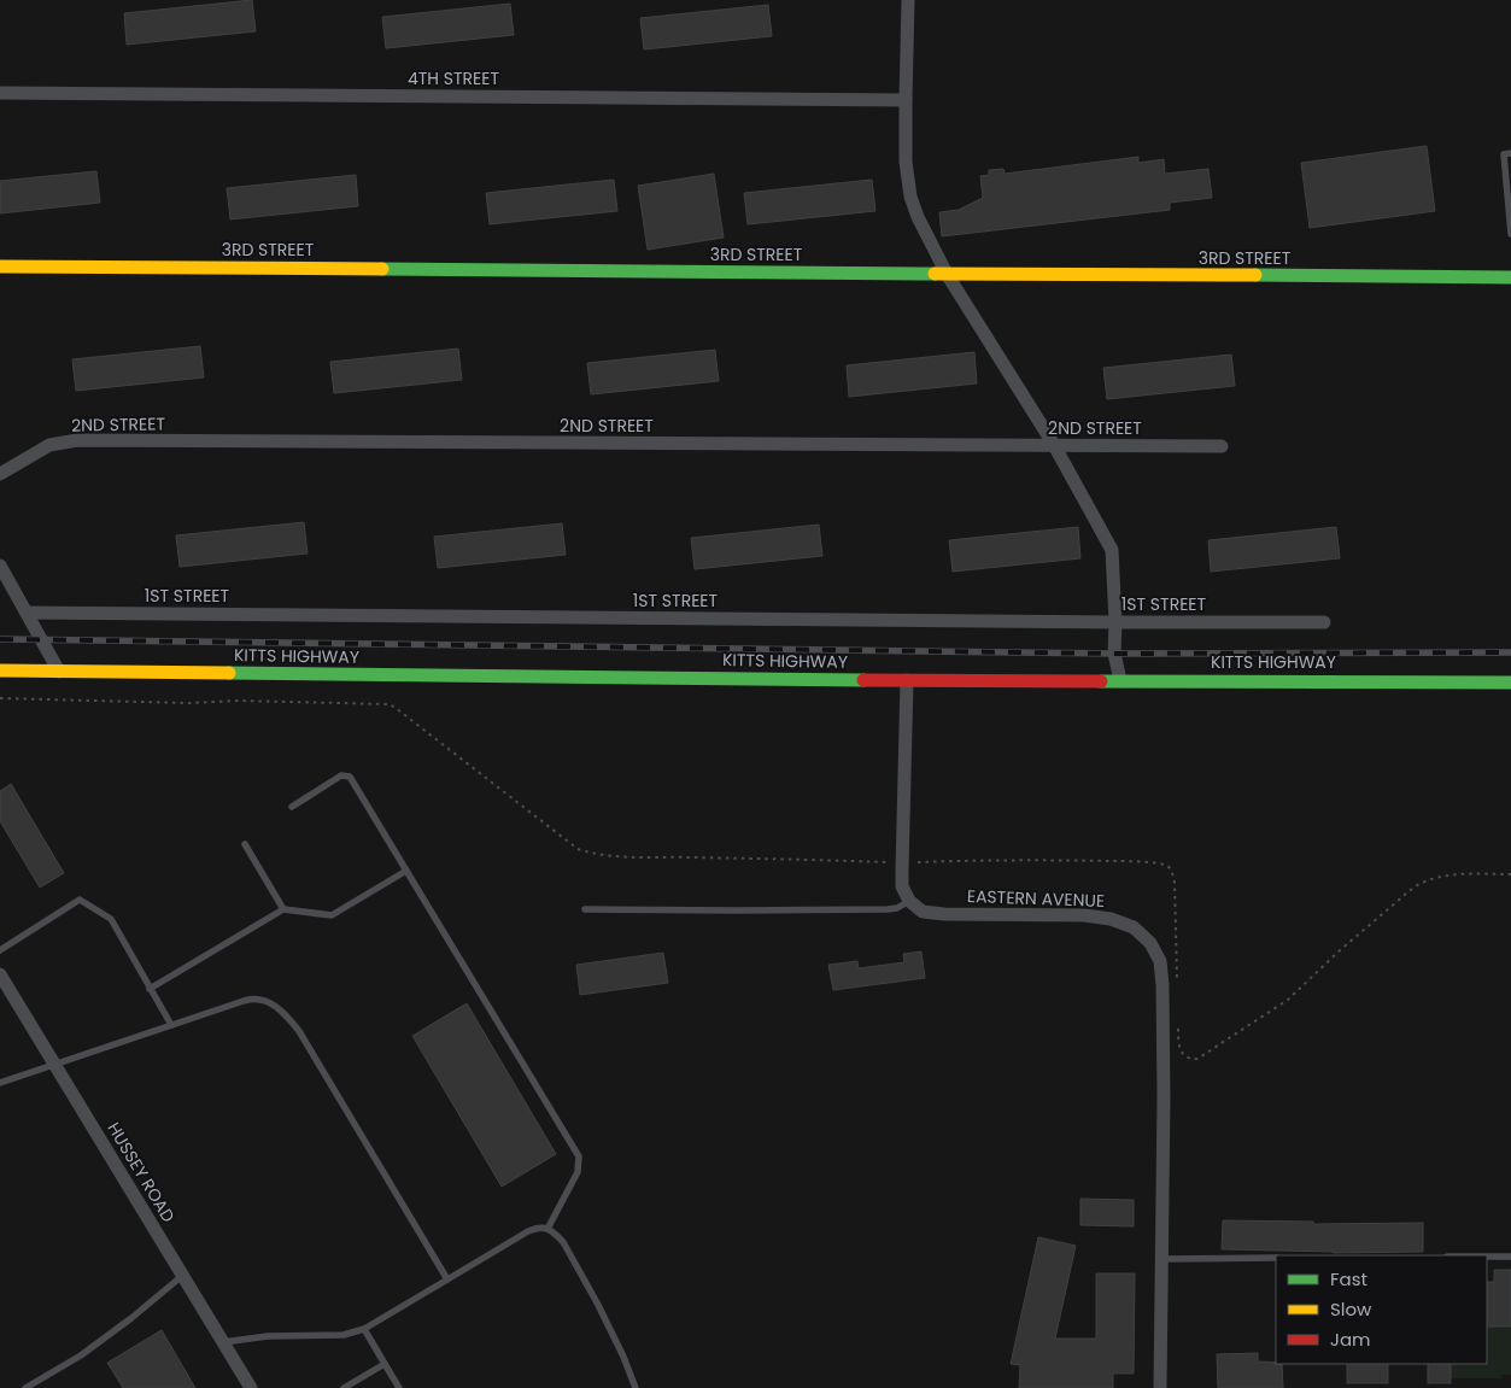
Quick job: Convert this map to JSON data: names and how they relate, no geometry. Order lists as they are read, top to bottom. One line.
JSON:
{"streets":{"street":["4TH STREET","3RD STREET","2ND STREET","1ST STREET","KITTS HIGHWAY","EASTERN AVENUE","HUSSEY ROAD"]},"legend":["Fast","Slow","Jam"]}
